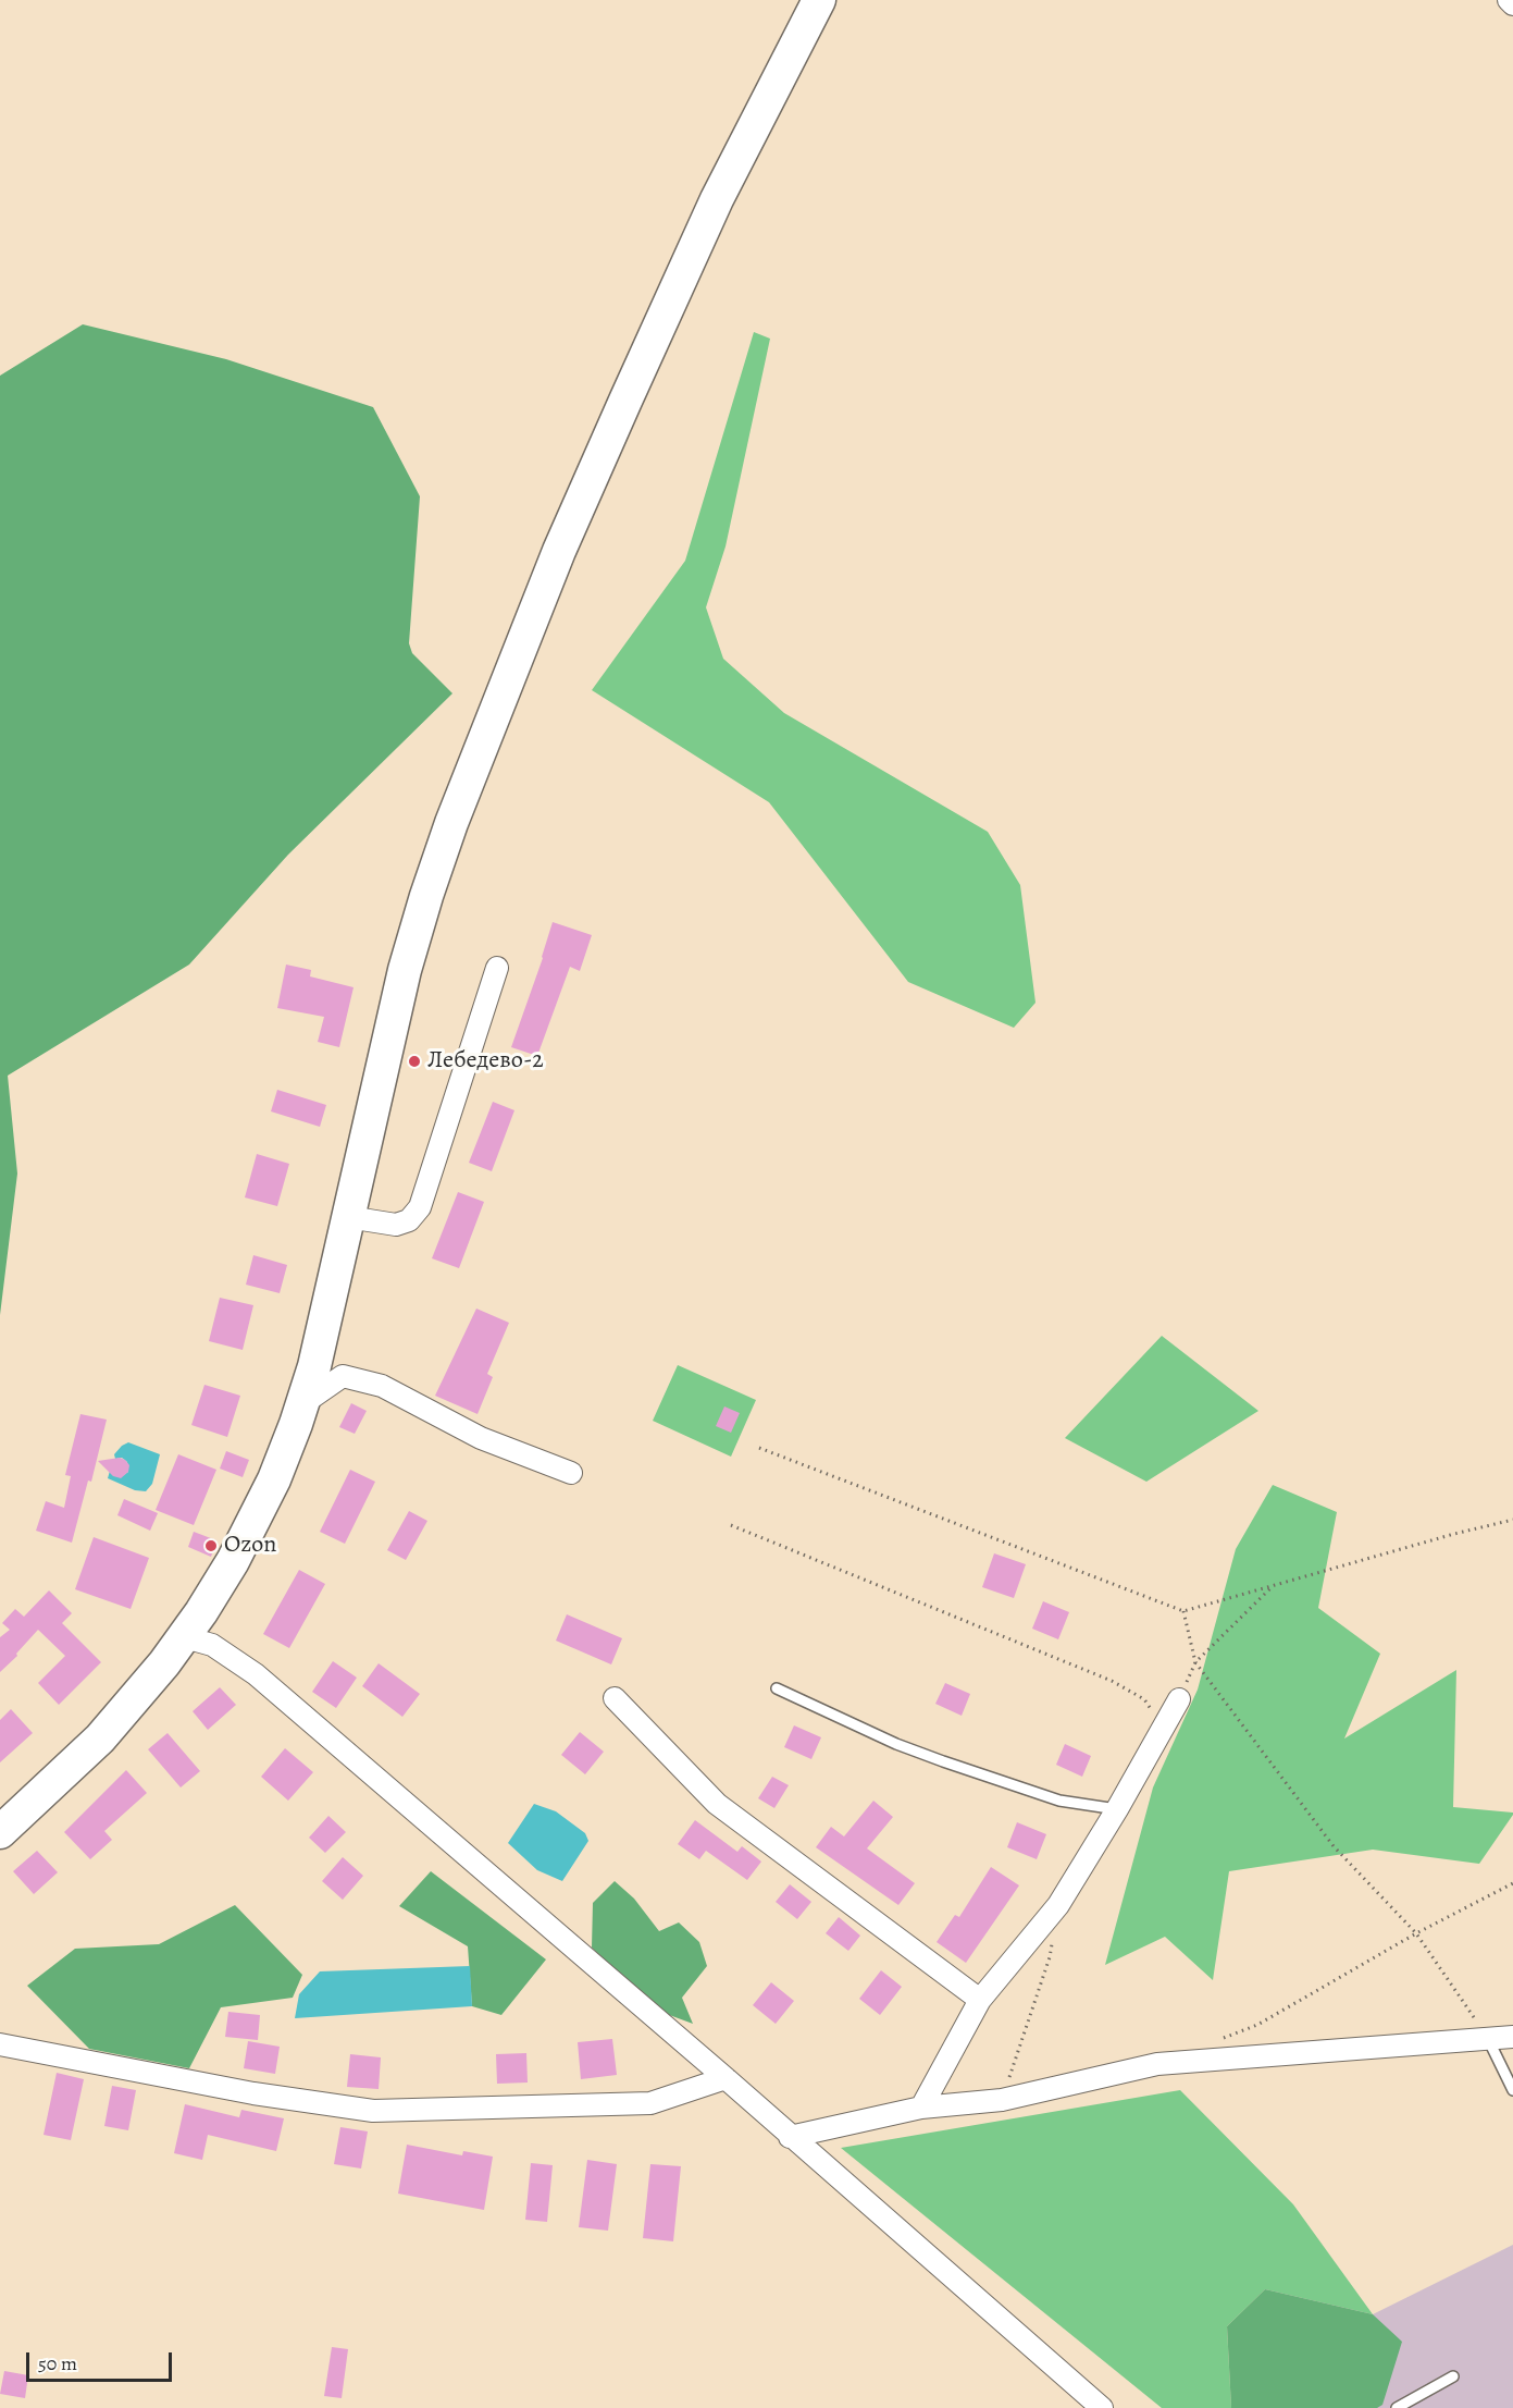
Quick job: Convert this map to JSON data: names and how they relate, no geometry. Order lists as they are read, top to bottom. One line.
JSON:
{"places":["Лебедево-2","Ozon"],"scale_bar":"50 m"}
